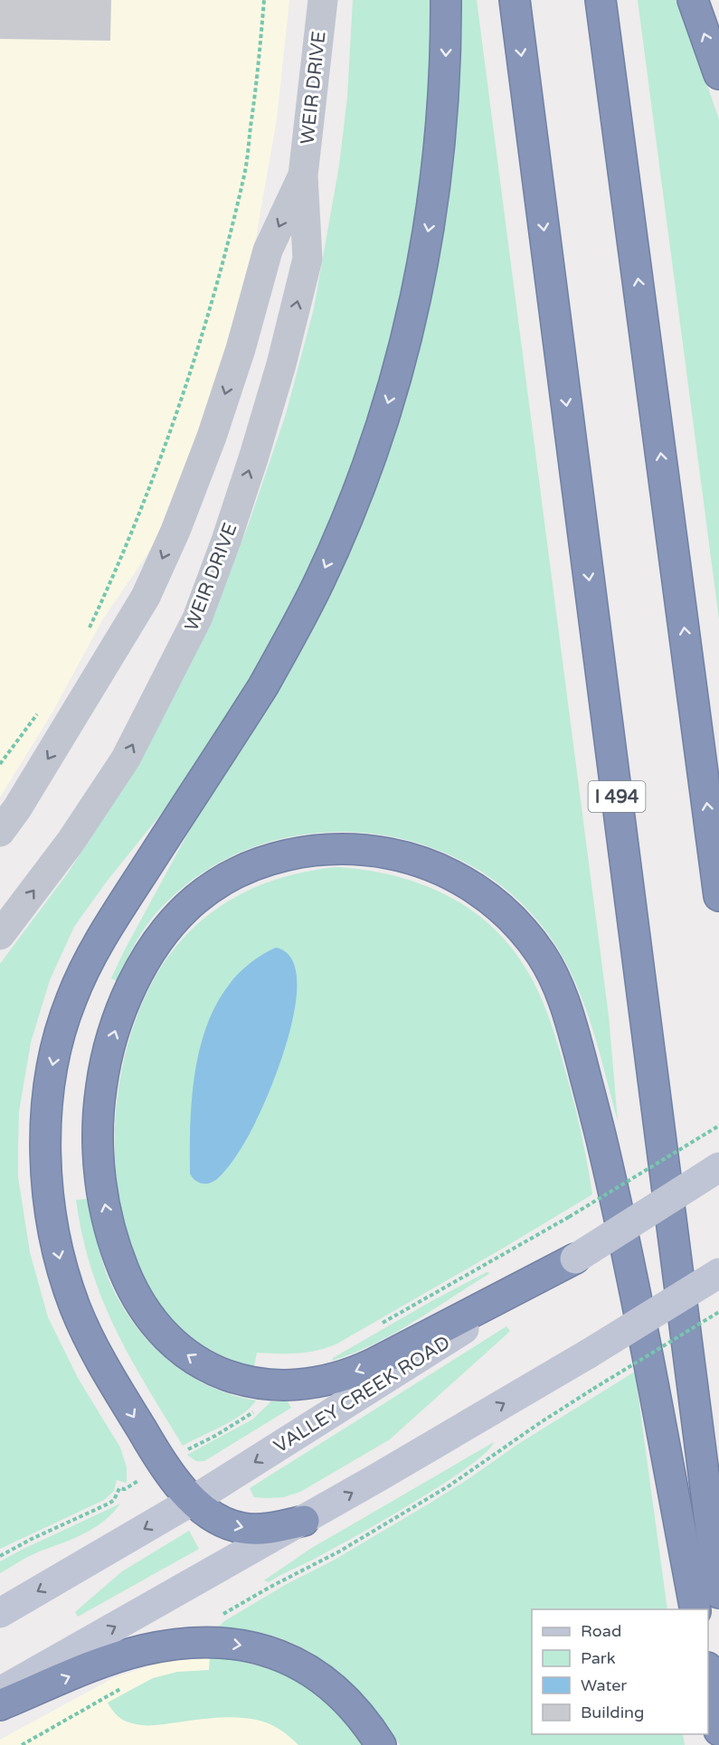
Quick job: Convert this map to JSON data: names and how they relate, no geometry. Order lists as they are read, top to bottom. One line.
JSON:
{"streets":{"highway":["I 494"],"main road":["VALLEY CREEK ROAD"],"street":["WEIR DRIVE"]},"legend":["Road","Park","Water","Building"]}
